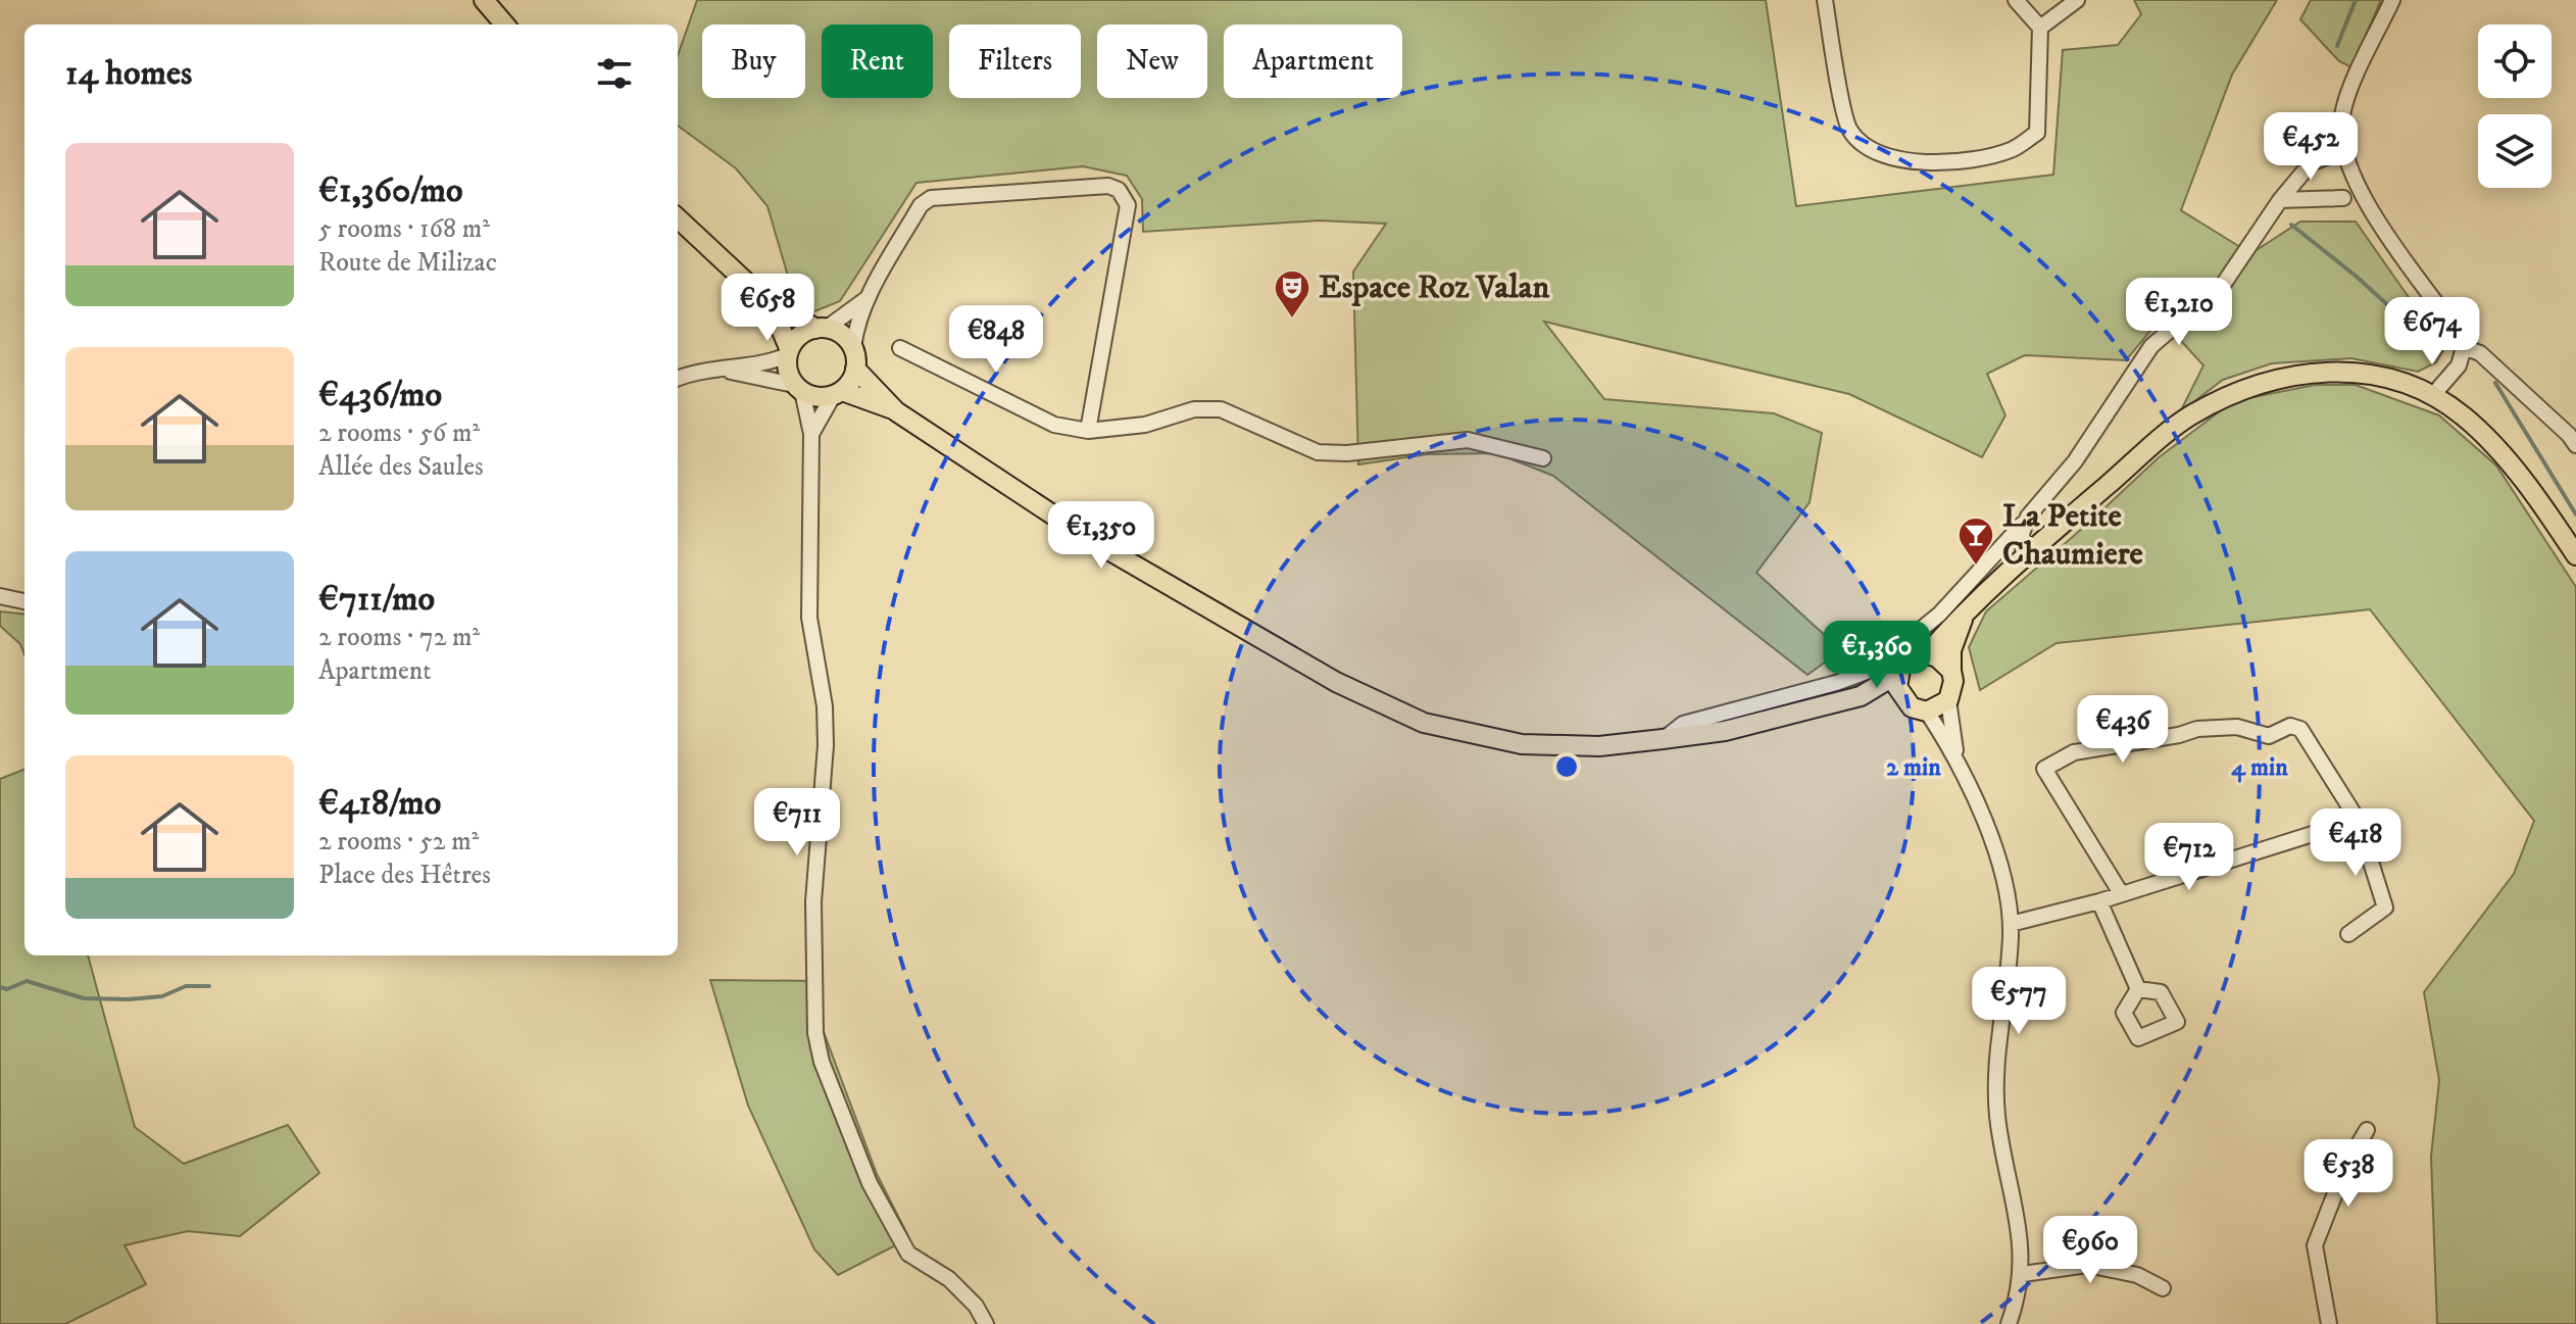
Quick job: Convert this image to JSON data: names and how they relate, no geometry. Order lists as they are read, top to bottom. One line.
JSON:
{"places":{"theatre":["Espace Roz Valan"],"bar":["La Petite Chaumiere"]},"page":{"chip":["Buy","Rent","Filters","New","Apartment"],"heading":"14 homes","price":["€452","€658","€1,210","€674","€848","€1,350","€1,360","€436","€711","€418","€712","€577","€538","€960"],"list":[{"name":"€1,360/mo","note":"5 rooms · 168 m² · Route de Milizac"},{"name":"€436/mo","note":"2 rooms · 56 m² · Allée des Saules"},{"name":"€711/mo","note":"2 rooms · 72 m² · Apartment"},{"name":"€418/mo","note":"2 rooms · 52 m² · Place des Hêtres"}]},"rings":["2 min","4 min"]}
